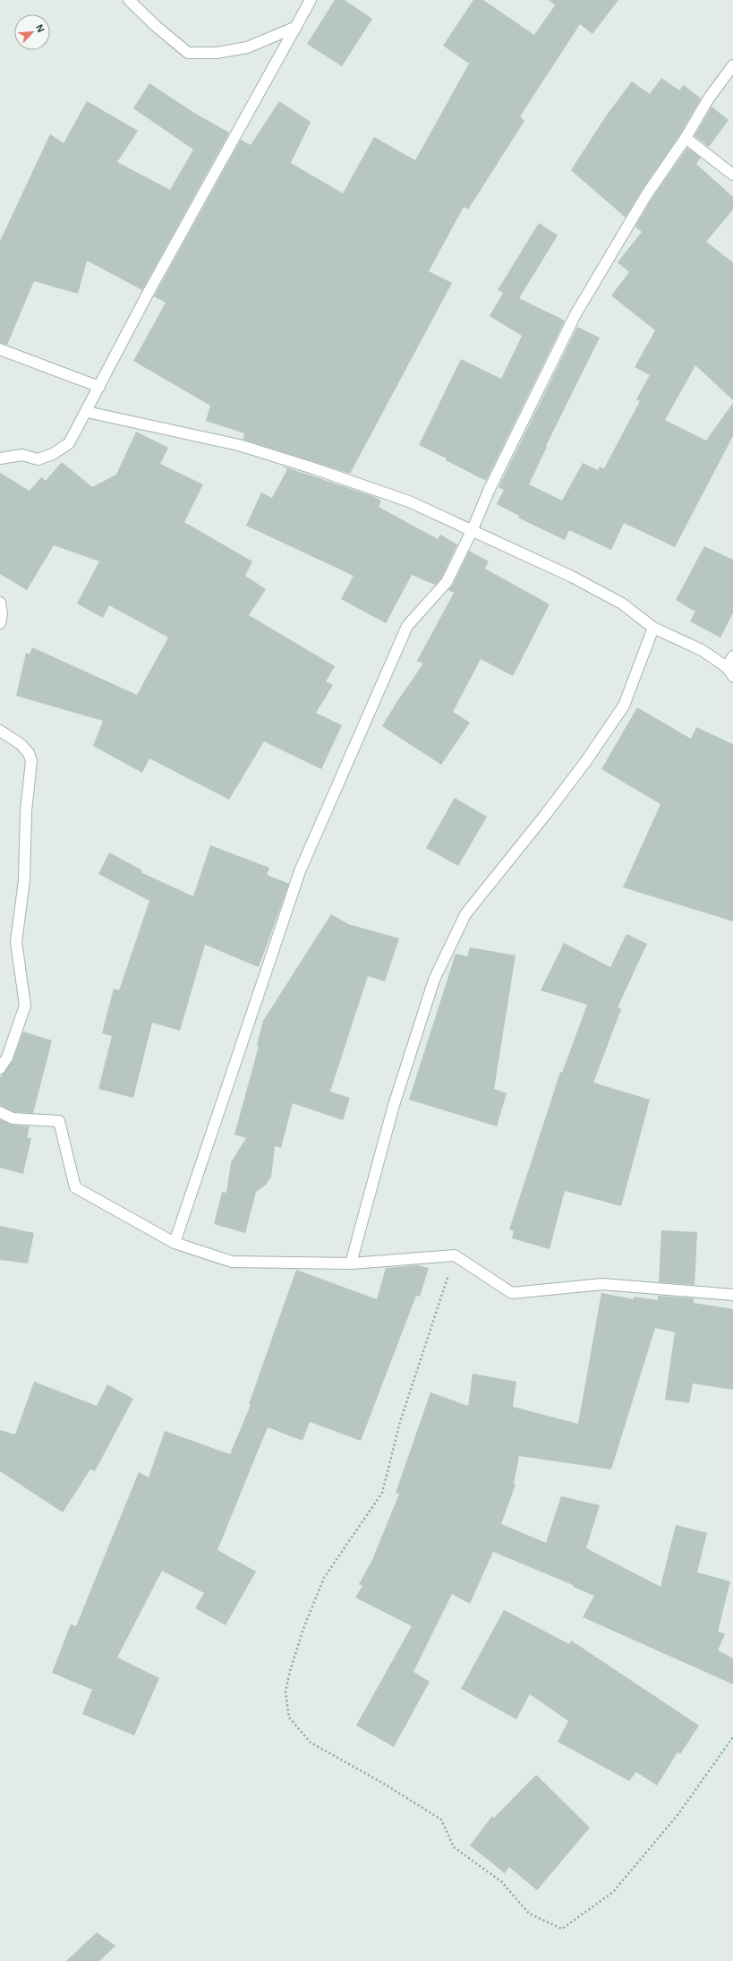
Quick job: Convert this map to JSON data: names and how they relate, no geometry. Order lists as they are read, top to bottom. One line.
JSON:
{"north":"top right"}
